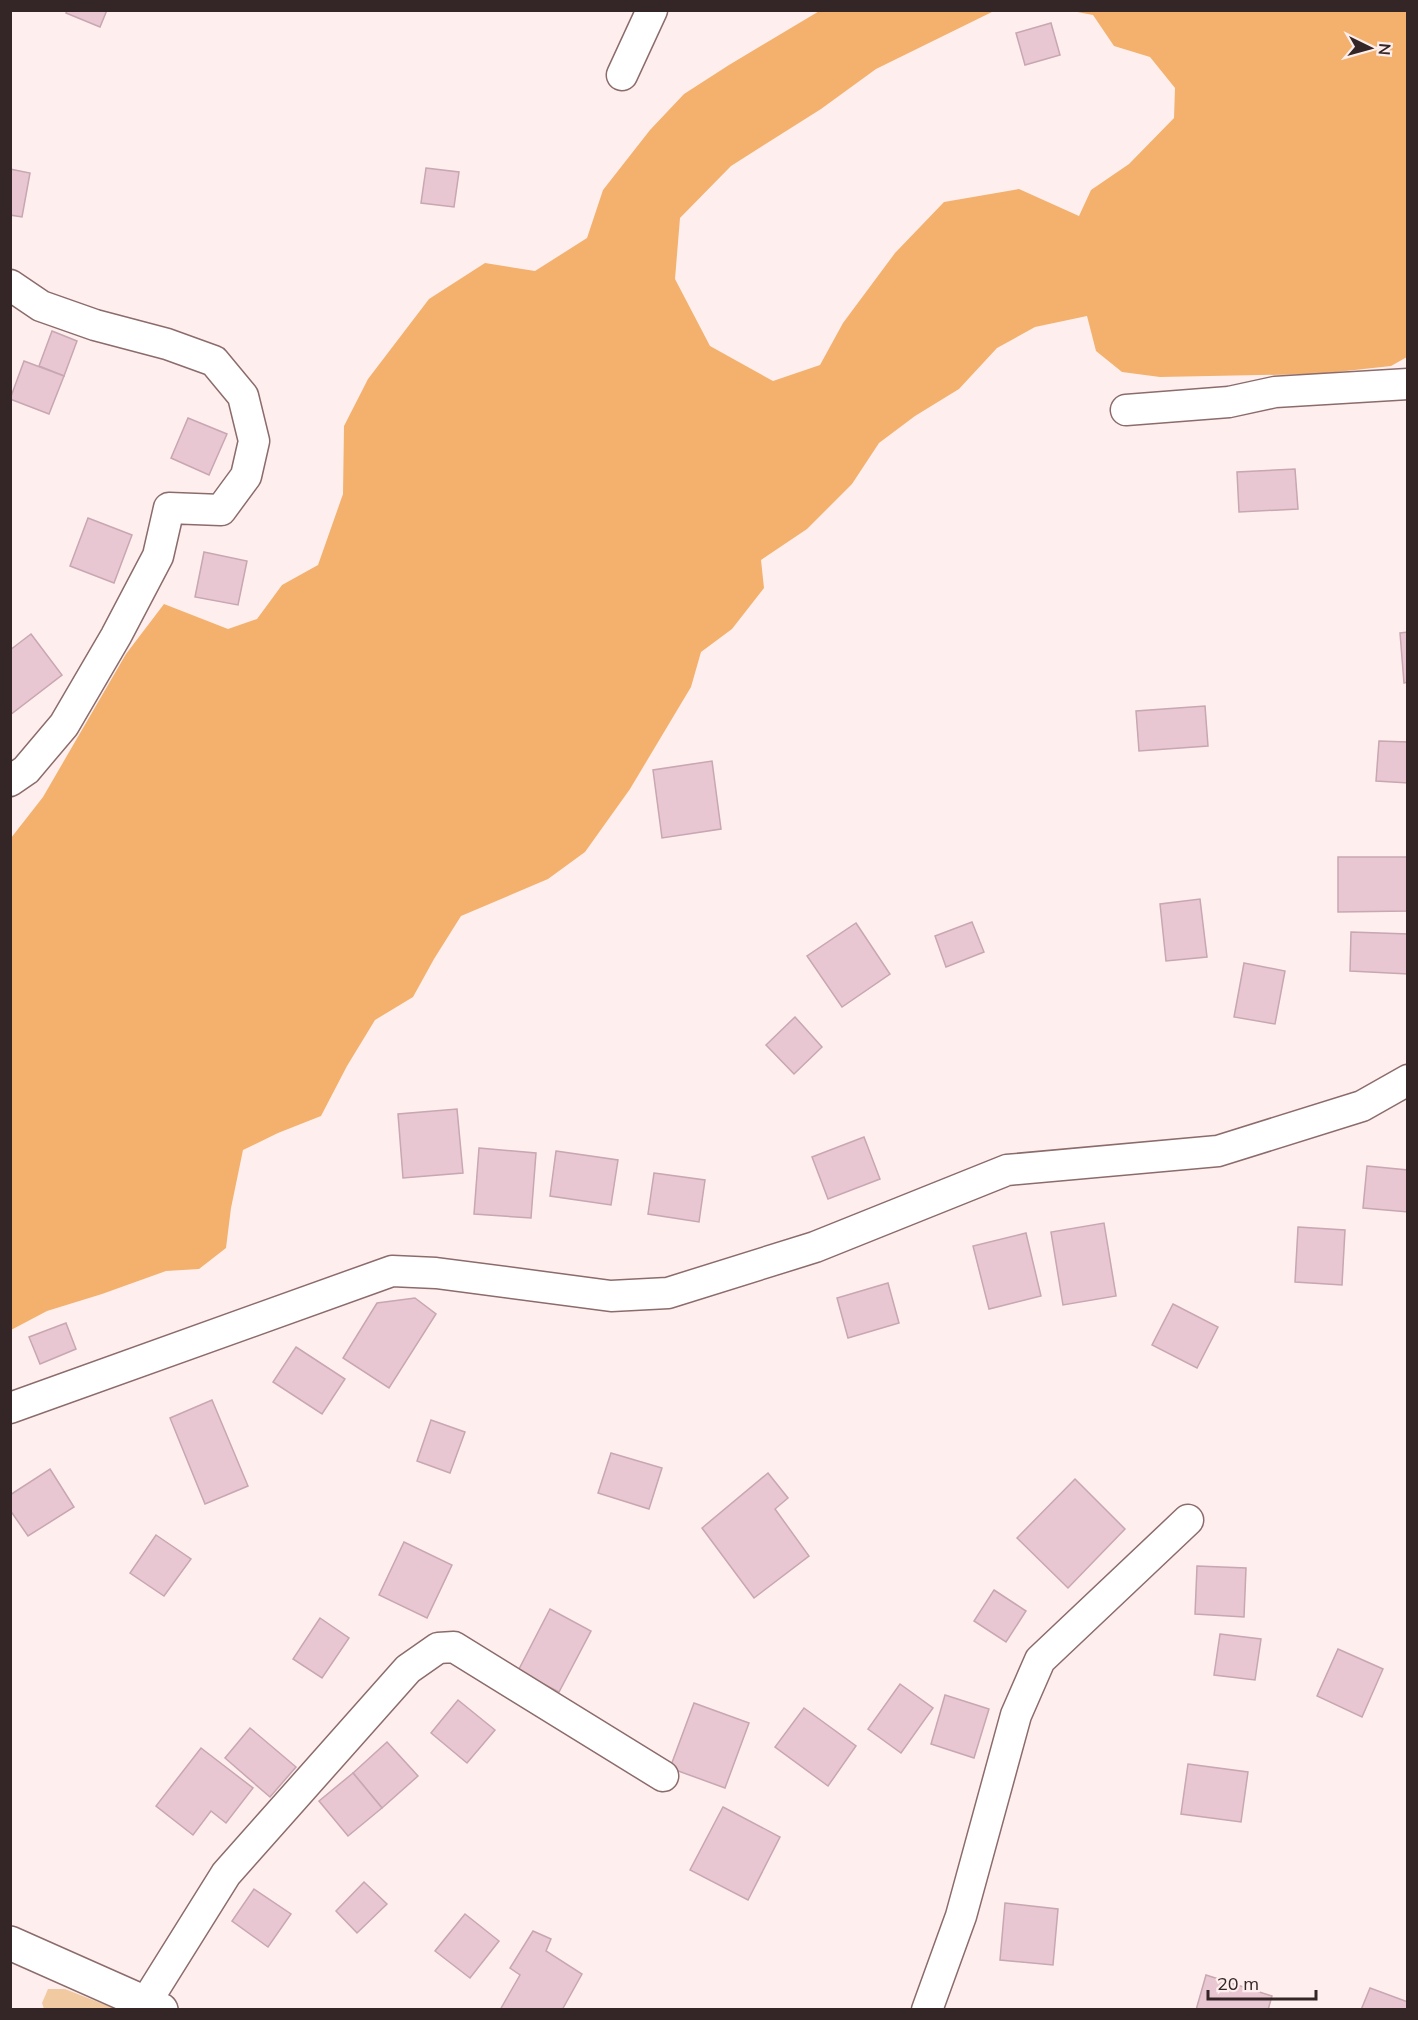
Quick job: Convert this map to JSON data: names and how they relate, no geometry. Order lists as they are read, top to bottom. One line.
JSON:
{"scale_bar":"20 m","north":"right"}
